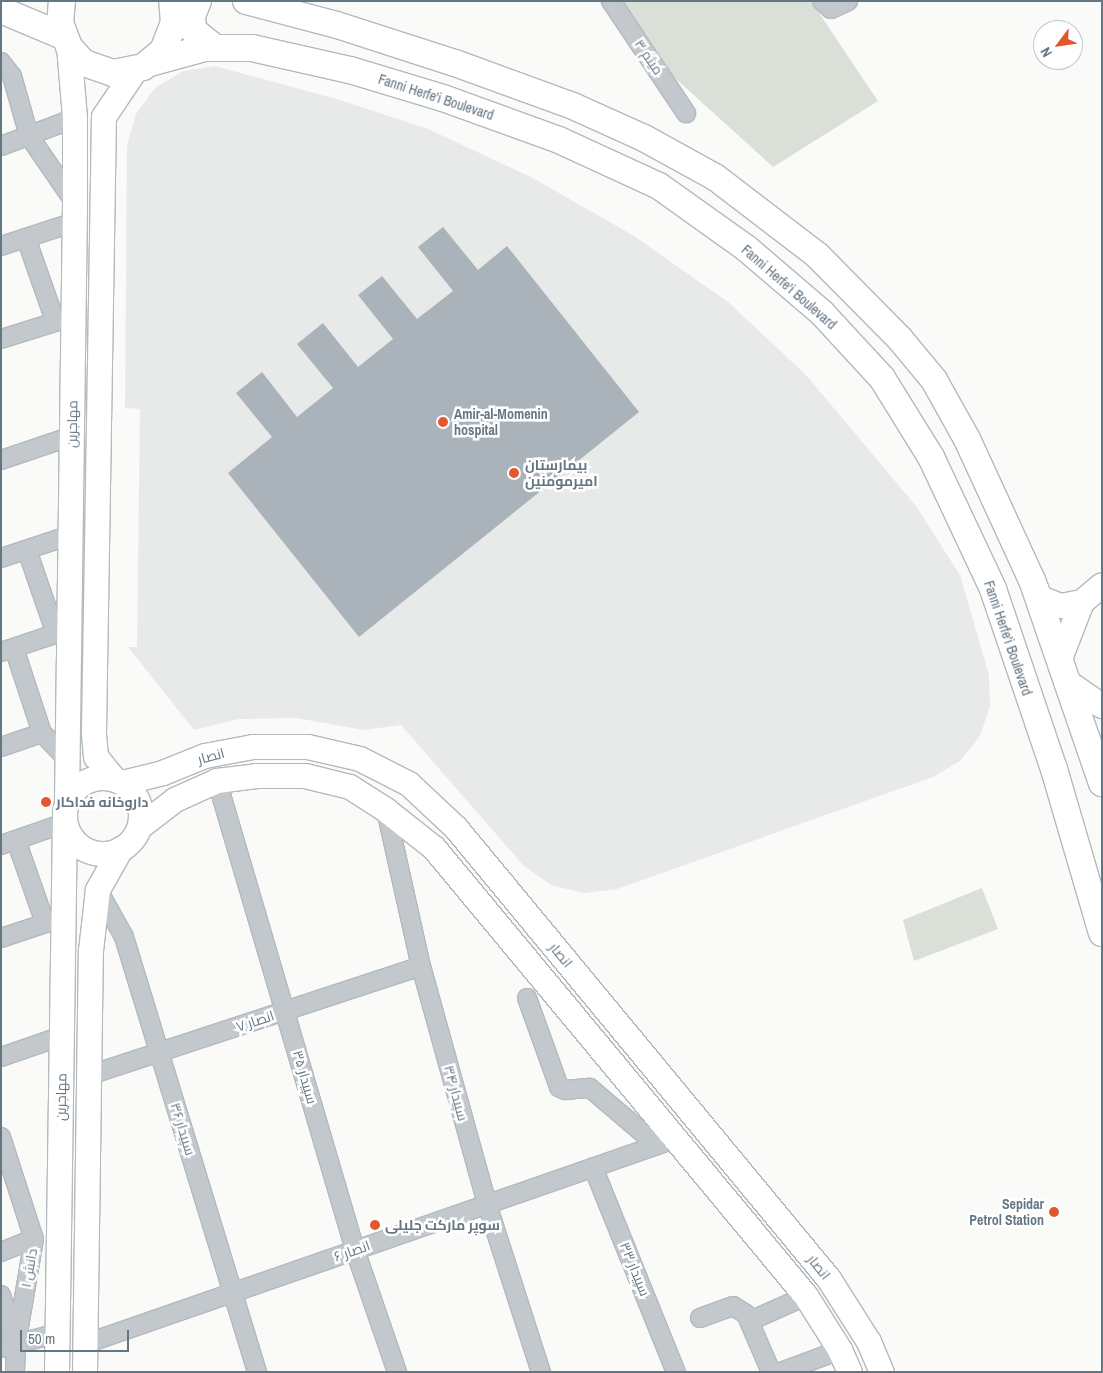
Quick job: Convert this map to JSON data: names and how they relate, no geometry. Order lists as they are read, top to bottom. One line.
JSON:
{"streets":{"main road":["Fanni Herfe'i Boulevard","مهاجرین","انصار"],"street":["میثم ۳","انصار ۷","سپیدار ۳۵","سپیدار ۳۴","سپیدار ۳۶","انصار ۶","دانش ۱","سپیدار ۳۳"]},"crossings":[["Fanni Herfe'i Boulevard","مهاجرین"],["مهاجرین","انصار"],["مهاجرین","انصار ۷"],["مهاجرین","سپیدار ۳۶"],["مهاجرین","انصار ۶"],["انصار","سپیدار ۳۵"],["انصار","سپیدار ۳۴"],["انصار","انصار ۶"],["انصار ۷","سپیدار ۳۵"],["انصار ۷","سپیدار ۳۴"],["انصار ۷","سپیدار ۳۶"],["سپیدار ۳۵","انصار ۶"],["سپیدار ۳۴","انصار ۶"],["سپیدار ۳۶","انصار ۶"],["انصار ۶","سپیدار ۳۳"]],"places":["Amir-al-Momenin hospital","بیمارستان امیرمومنین","داروخانه فداکار","Sepidar Petrol Station","سوپر مارکت جلیلی"],"scale_bar":"50 m","north":"bottom left"}
